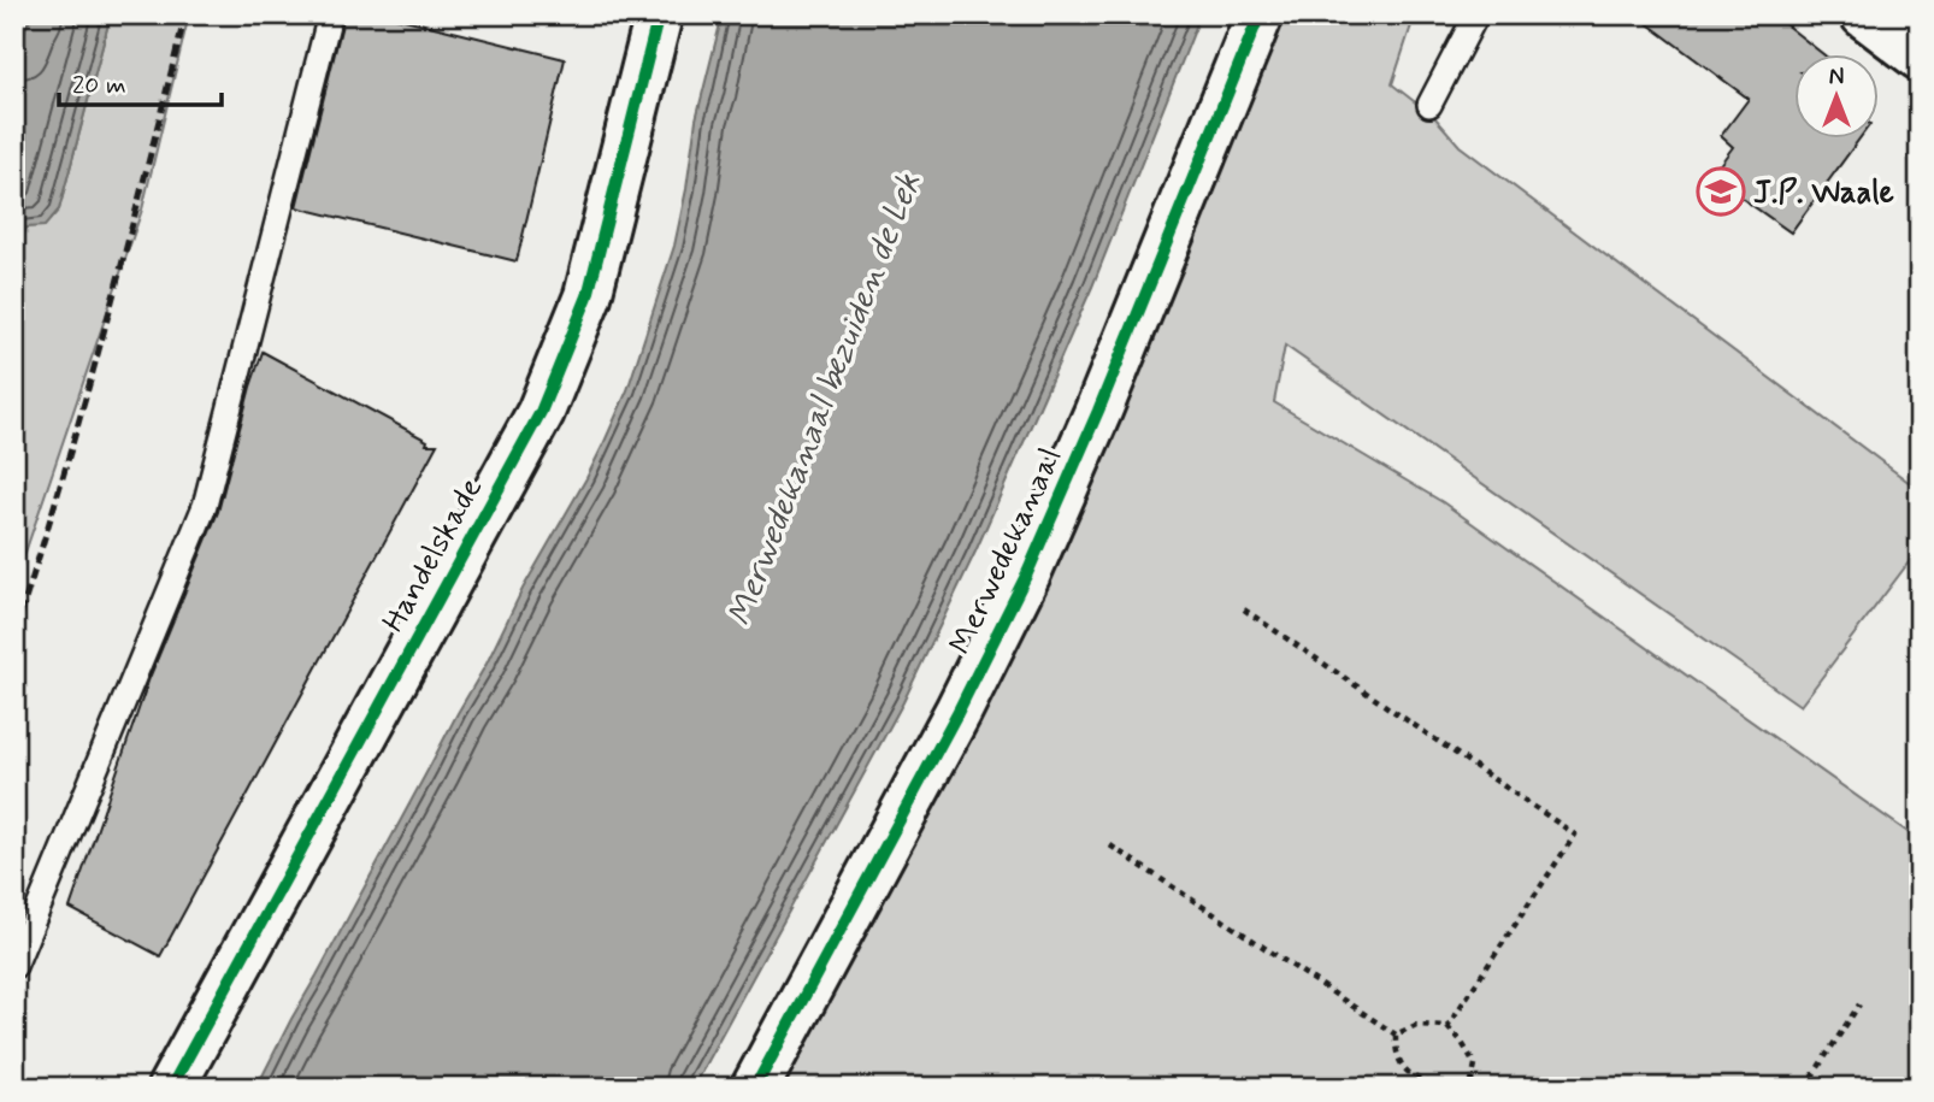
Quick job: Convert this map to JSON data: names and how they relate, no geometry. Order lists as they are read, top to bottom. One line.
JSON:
{"streets":{"street":["Merwedekanaal","Handelskade"]},"water":["Merwedekanaal bezuiden de Lek"],"places":{"school or university":["J.P. Waale"]},"scale_bar":"20 m","north":"top"}
